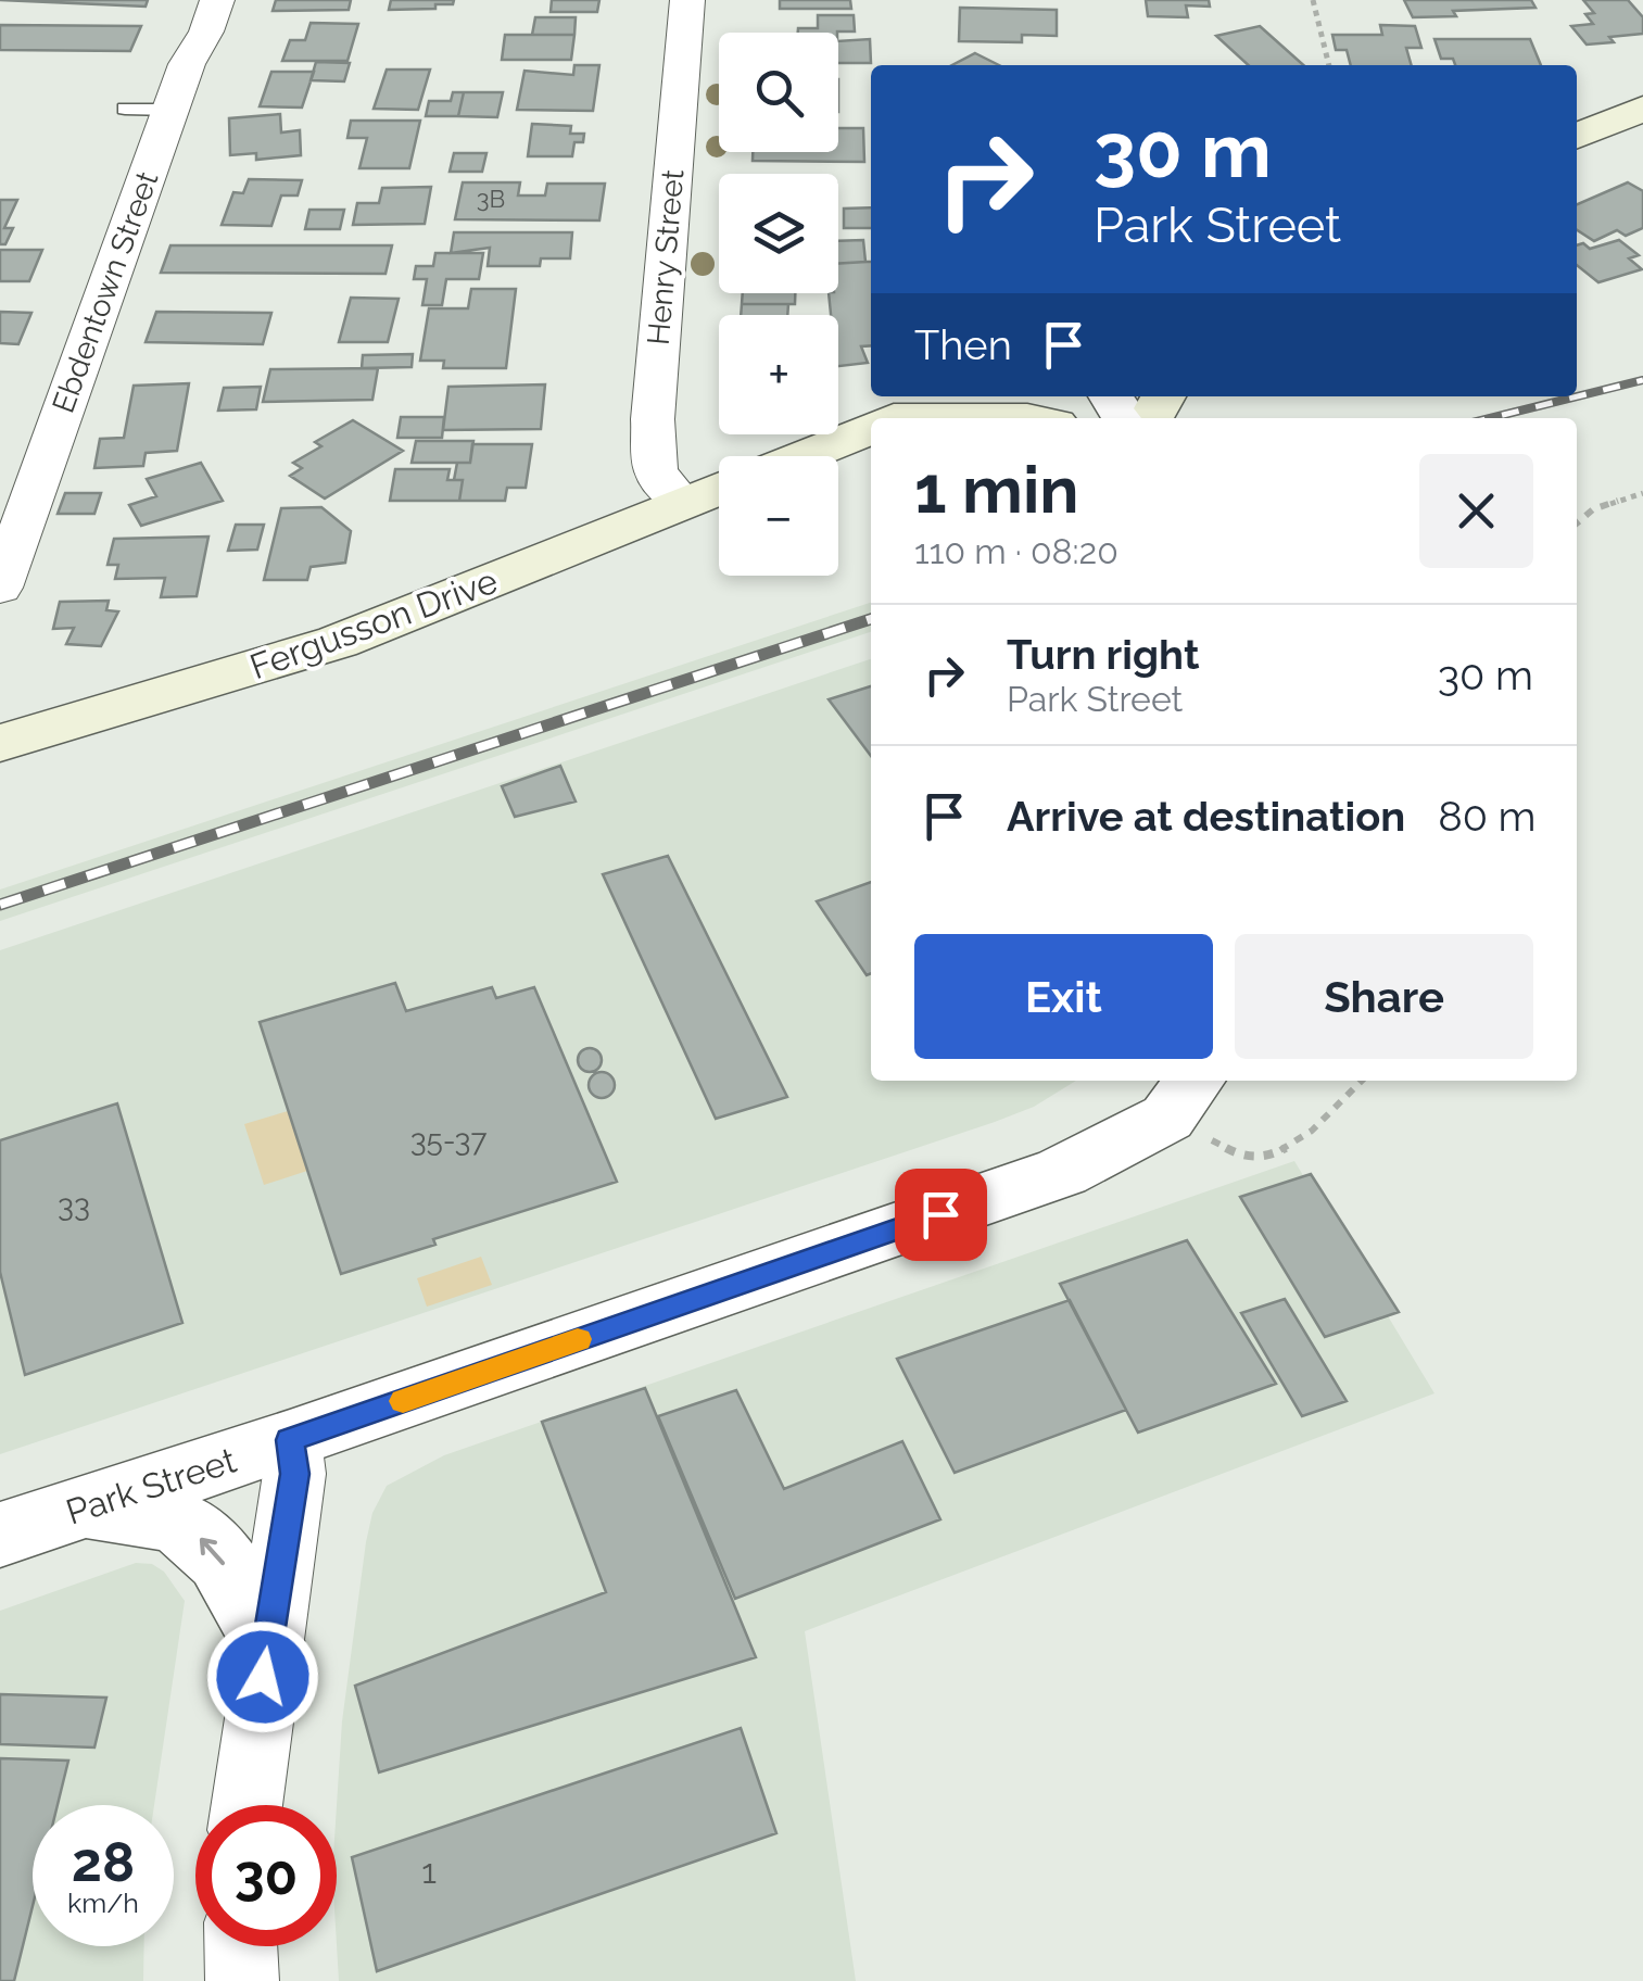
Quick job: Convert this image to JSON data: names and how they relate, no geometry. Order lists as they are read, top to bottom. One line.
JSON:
{"streets":{"main road":["Fergusson Drive"],"street":["Henry Street","Ebdentown Street","Park Street"]},"crossings":[["Henry Street","Fergusson Drive"]],"house_numbers":["3B","35-37","33","1"],"page":{"map_buttons":["+","−"],"turn":["30 m","Park Street"],"then":"Then","heading":["1 min","110 m · 08:20"],"list":[{"name":"Turn right","note":"Park Street","value":"30 m"},{"name":"Arrive at destination","value":"80 m"}],"buttons":["Exit","Share"],"speed":"28 km/h","limit":"30"}}
